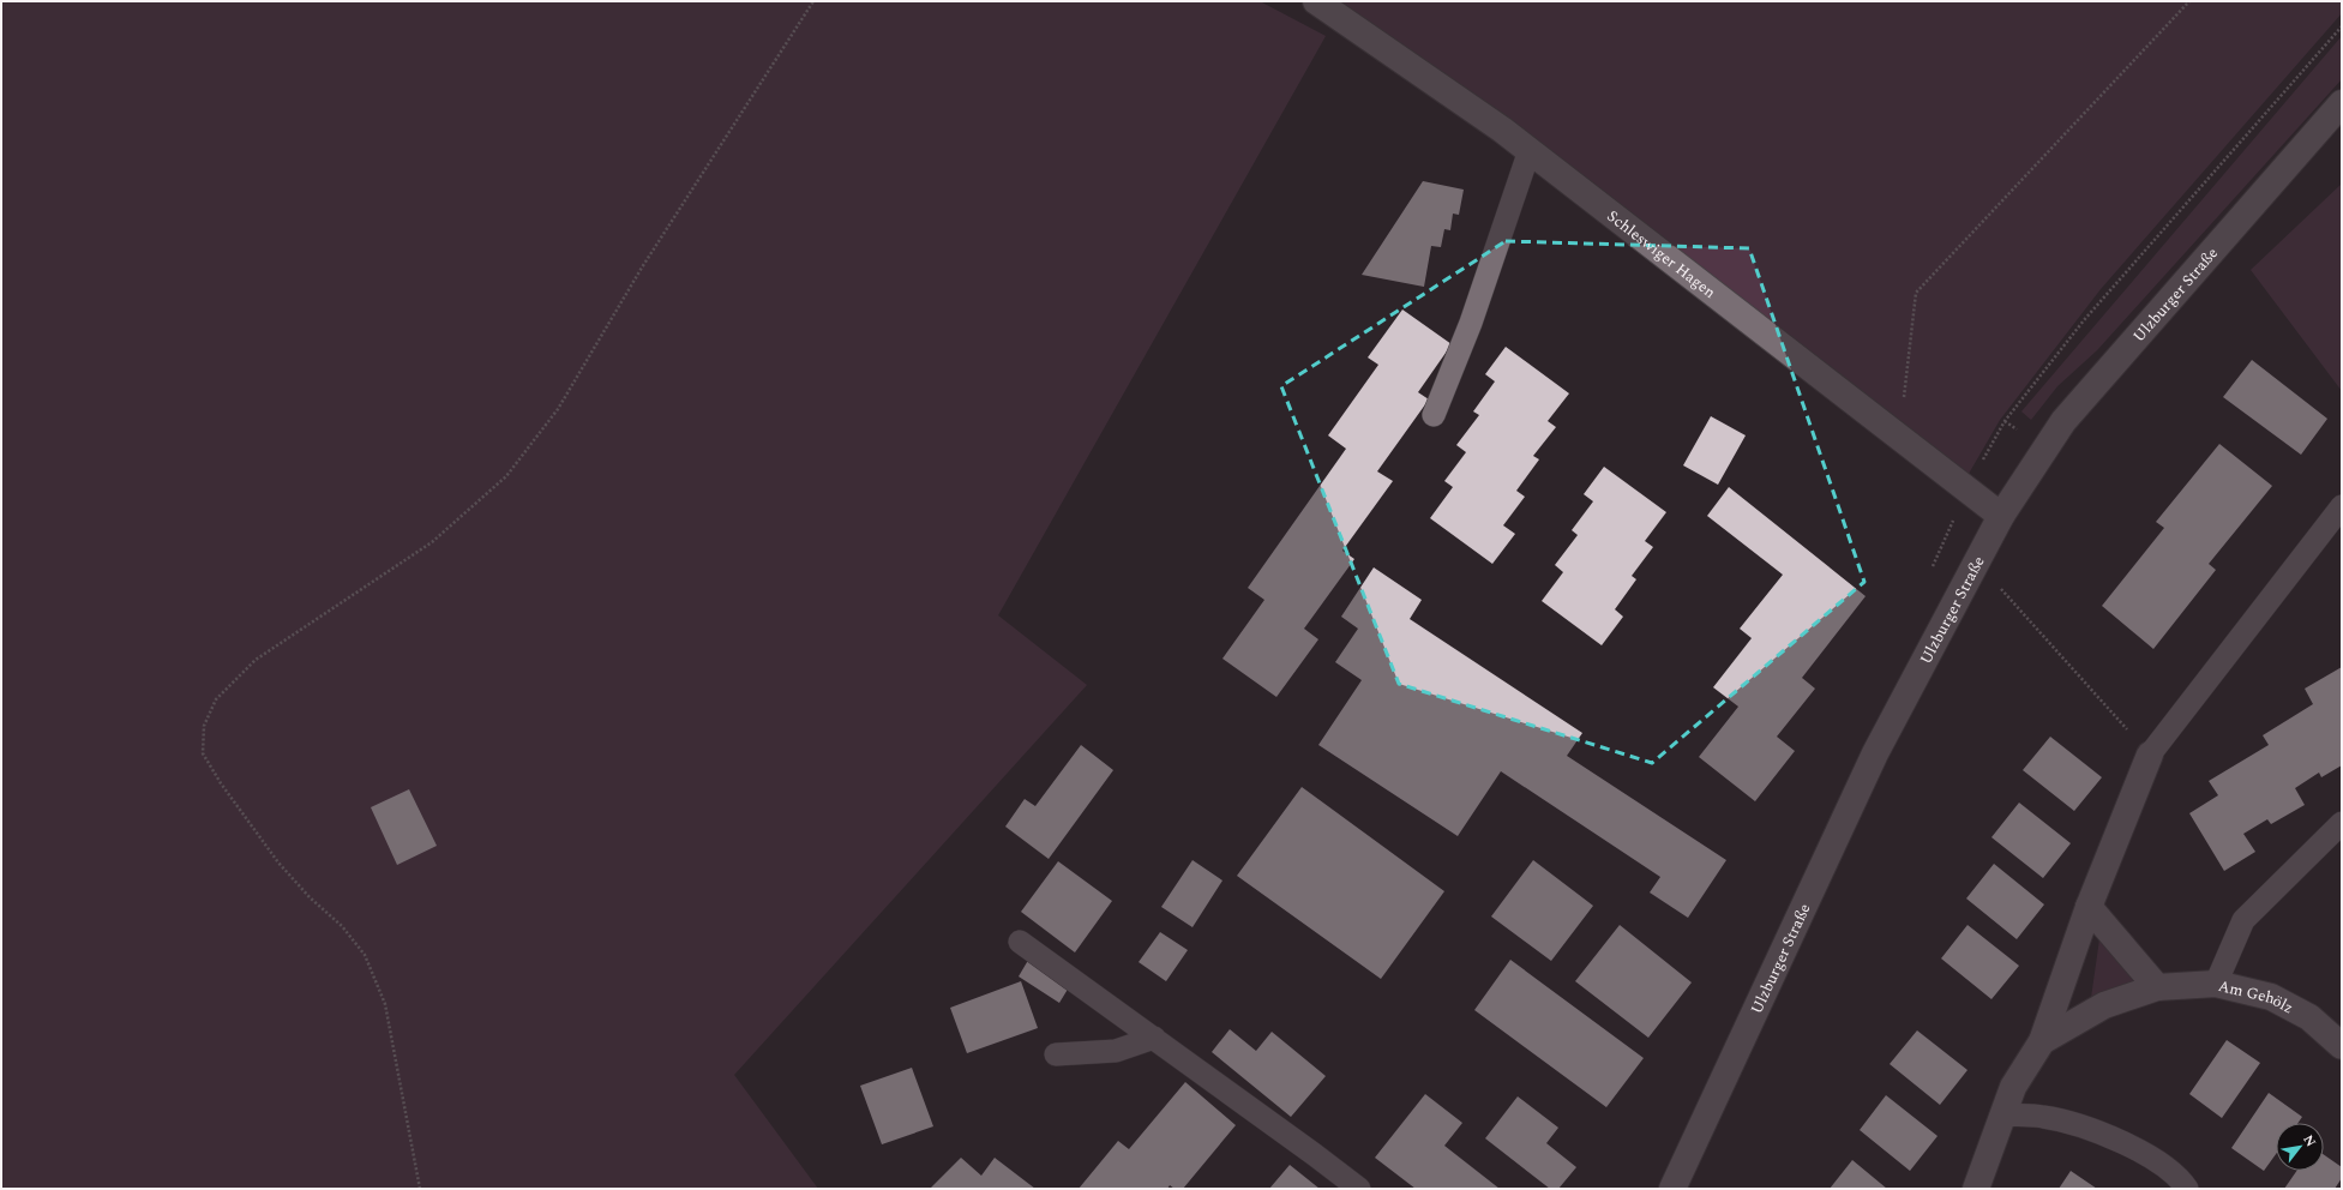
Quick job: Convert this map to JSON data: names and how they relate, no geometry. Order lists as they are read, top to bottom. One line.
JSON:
{"streets":{"street":["Schleswiger Hagen","Ulzburger Straße","Am Gehölz"]},"crossings":[["Schleswiger Hagen","Ulzburger Straße"]],"north":"top right"}
